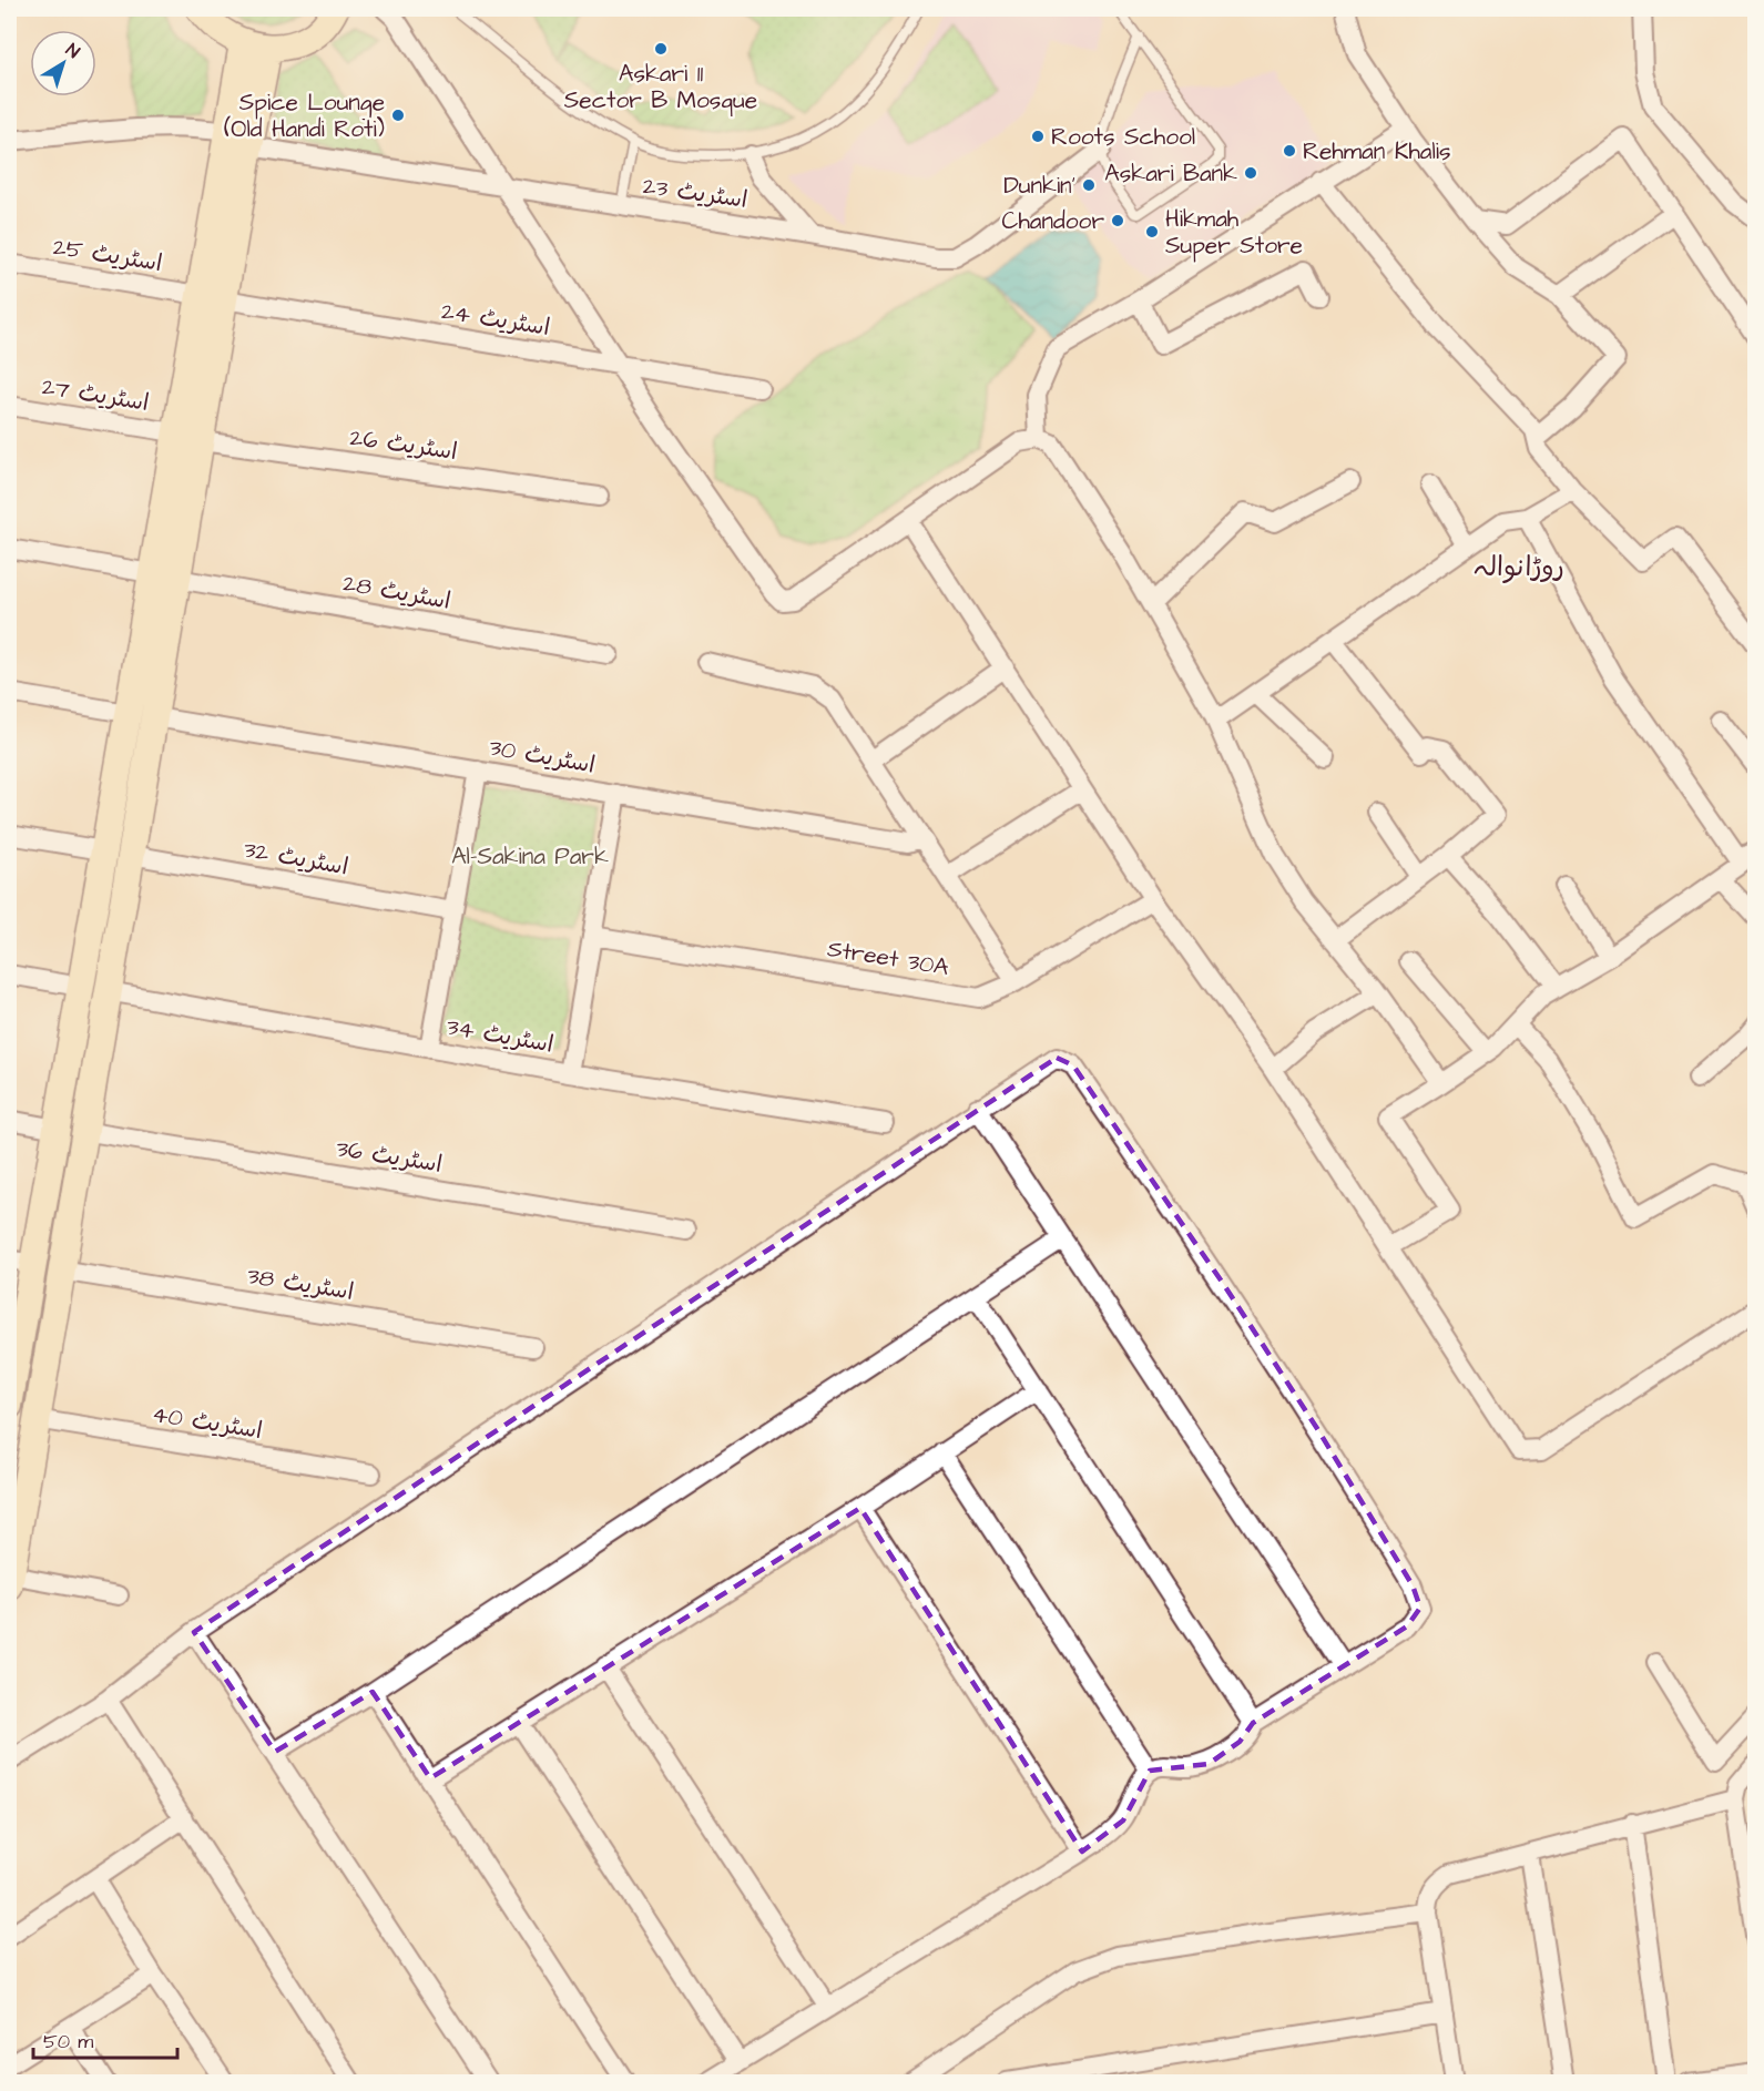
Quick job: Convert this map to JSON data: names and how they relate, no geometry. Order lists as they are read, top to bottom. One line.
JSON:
{"streets":{"street":["اسٹریٹ 23","اسٹریٹ 25","اسٹریٹ 24","اسٹریٹ 27","اسٹریٹ 26","اسٹریٹ 28","اسٹریٹ 30","اسٹریٹ 32","Street 30A","اسٹریٹ 34","اسٹریٹ 36","اسٹریٹ 38","اسٹریٹ 40"]},"crossings":[["اسٹریٹ 25","اسٹریٹ 24"]],"districts":["روڑانوالہ"],"parks":["Al-Sakina Park"],"places":["Askari 11 Sector B Mosque","Spice Lounge (Old Handi Roti)","Roots School","Rehman Khalis","Askari Bank","Dunkin'","Chandoor","Hikmah Super Store"],"scale_bar":"50 m","north":"top right"}
